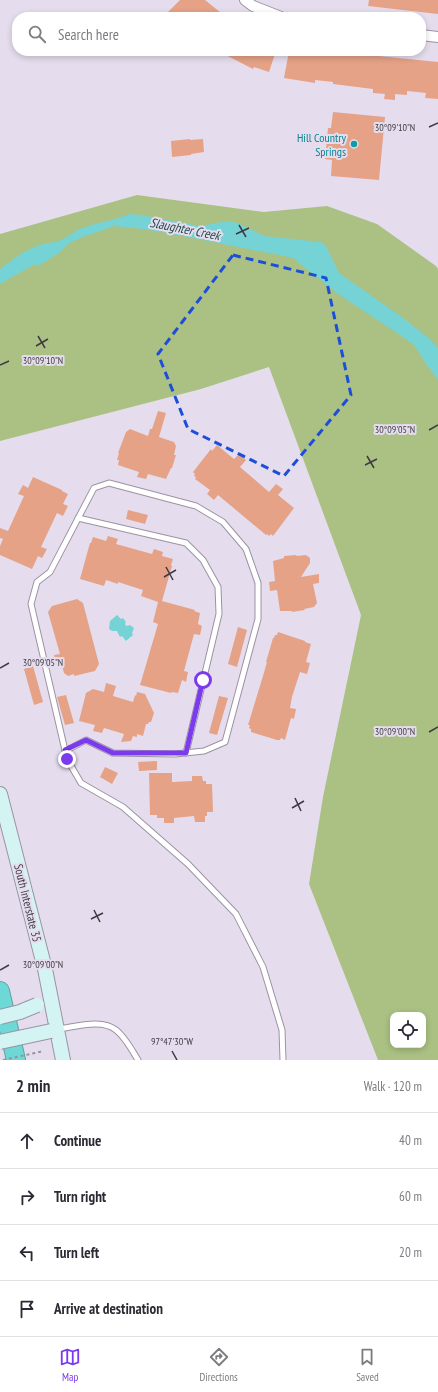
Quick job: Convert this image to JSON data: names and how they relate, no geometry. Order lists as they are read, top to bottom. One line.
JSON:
{"streets":{"main road":["South Interstate 35"]},"water":["Slaughter Creek"],"places":["Hill Country Springs"],"page":{"search":"Search here","heading":["2 min","Walk · 120 m"],"list":[["Continue","40 m"],["Turn right","60 m"],["Turn left","20 m"],"Arrive at destination"],"nav":["Map","Directions","Saved"]},"coordinates":["30°09'10\"N","30°09'05\"N","30°09'00\"N","97°47'30\"W"]}
